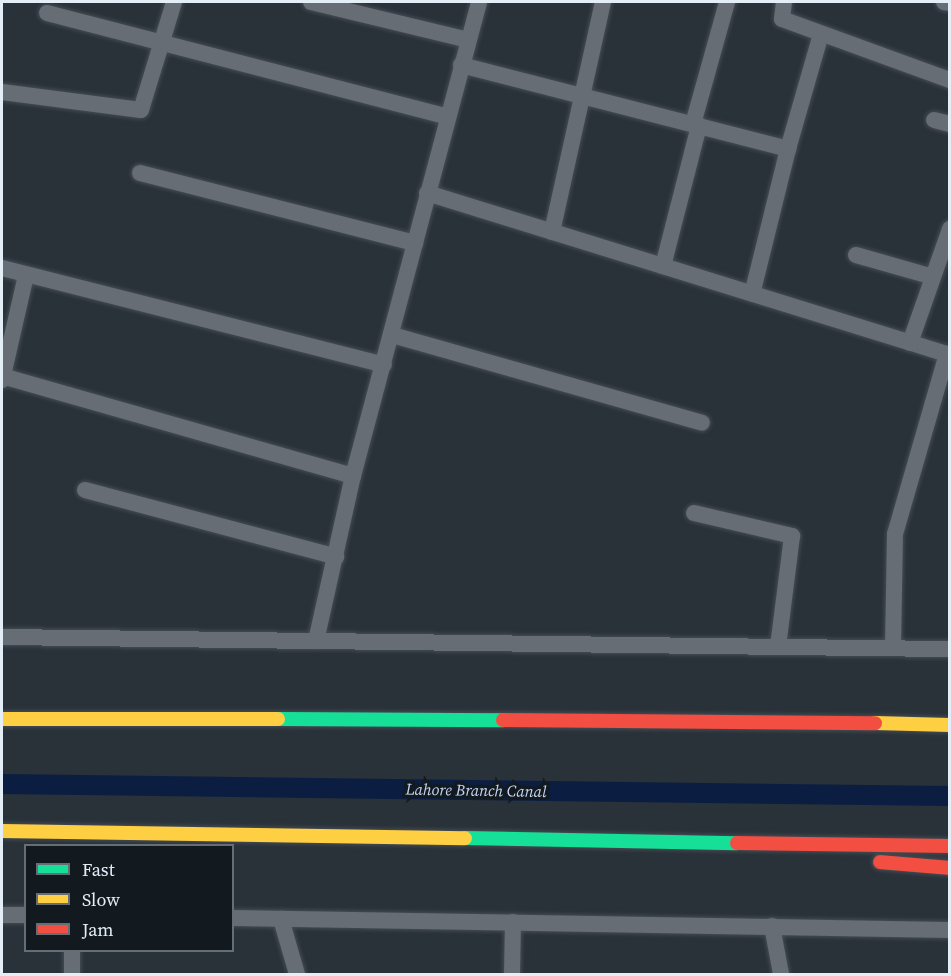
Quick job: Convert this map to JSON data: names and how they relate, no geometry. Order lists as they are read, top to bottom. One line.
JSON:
{"water":["Lahore Branch Canal"],"legend":["Fast","Slow","Jam"]}
